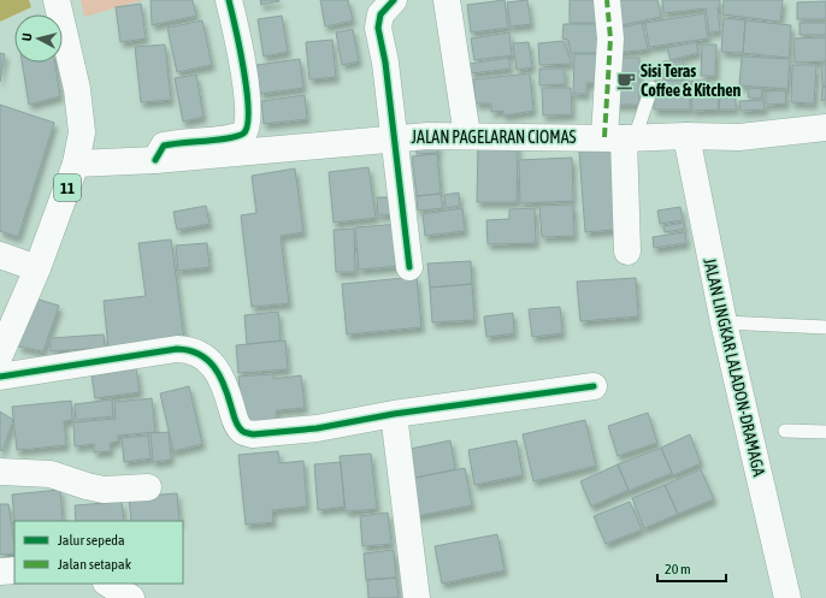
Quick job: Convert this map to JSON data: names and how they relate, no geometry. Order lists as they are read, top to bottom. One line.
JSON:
{"streets":{"street":["JALAN PAGELARAN CIOMAS","11","JALAN LINGKAR LALADON-DRAMAGA"]},"crossings":[["JALAN PAGELARAN CIOMAS","11"],["JALAN PAGELARAN CIOMAS","JALAN LINGKAR LALADON-DRAMAGA"]],"places":{"cafe":["Sisi Teras Coffee & Kitchen"]},"legend":["Jalur sepeda","Jalan setapak"],"scale_bar":"20 m","north":"left"}
